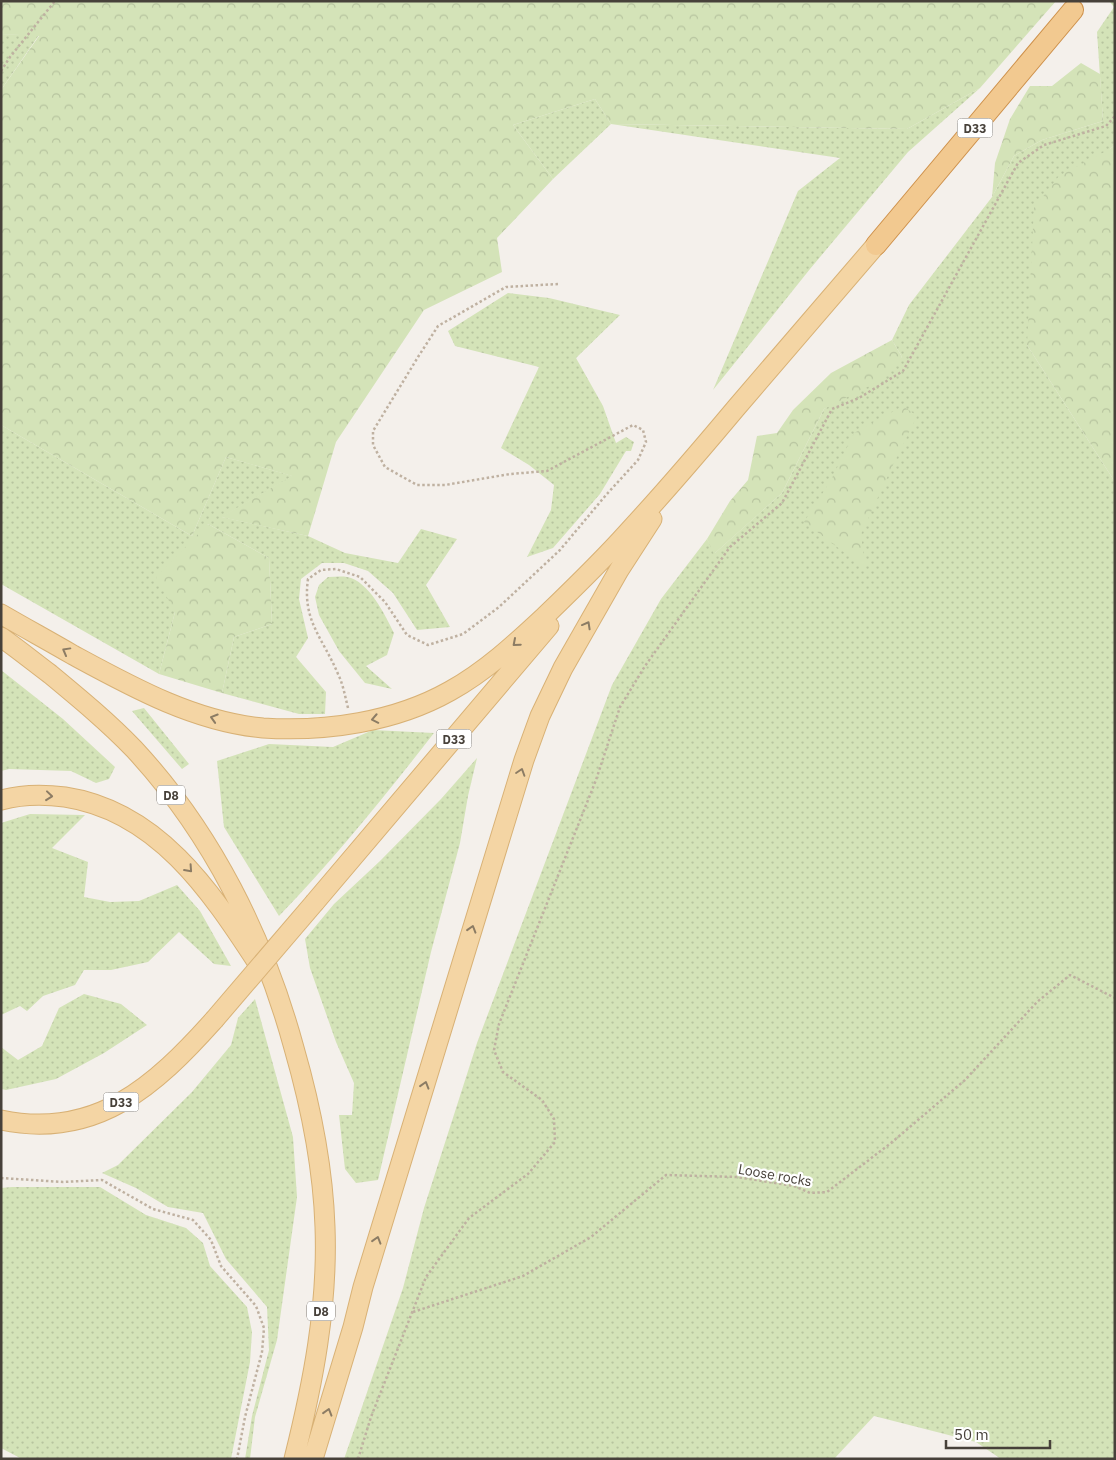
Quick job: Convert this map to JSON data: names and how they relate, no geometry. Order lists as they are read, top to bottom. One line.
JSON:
{"streets":{"highway":["D33"],"main road":["D8"],"path":["Loose rocks"]},"scale_bar":"50 m"}
